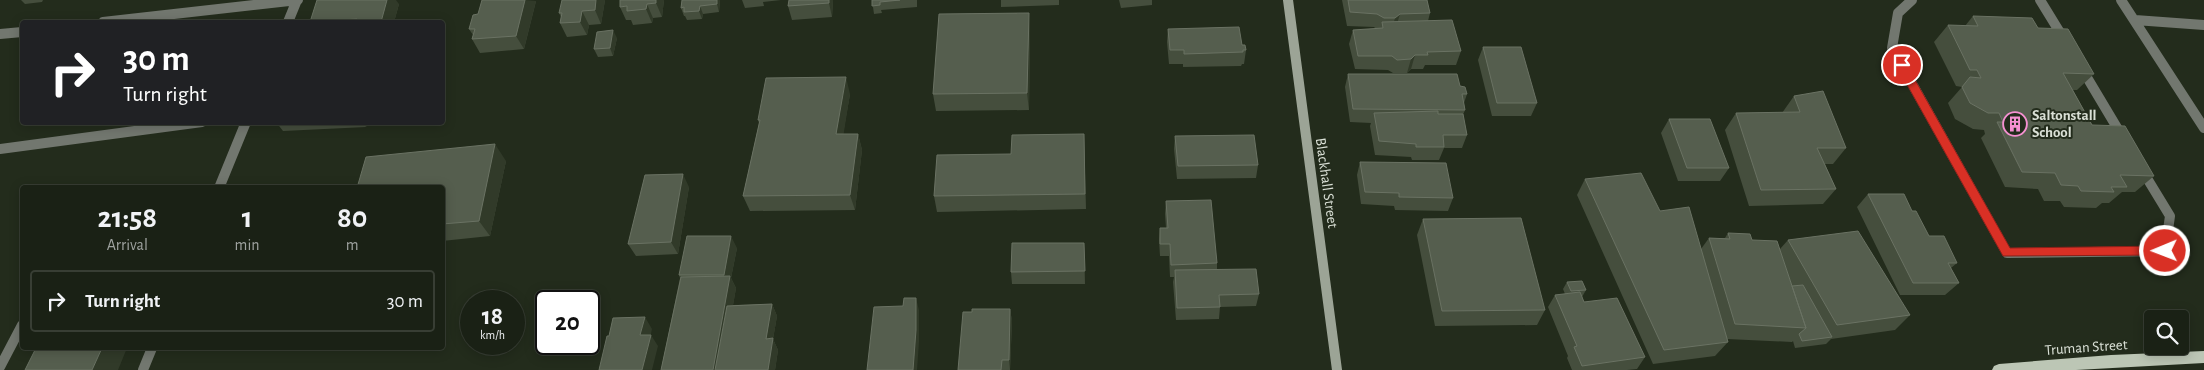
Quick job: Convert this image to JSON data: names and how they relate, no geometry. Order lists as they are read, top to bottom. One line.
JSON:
{"streets":{"main road":["Truman Street"],"street":["Blackhall Street"]},"places":{"building":["Saltonstall School"]},"page":{"turn":["30 m","Turn right"],"eta":["21:58","Arrival","1","min","80","m"],"list":[{"name":"Turn right","value":"30 m"}],"speed":"18 km/h","limit":"20"}}
